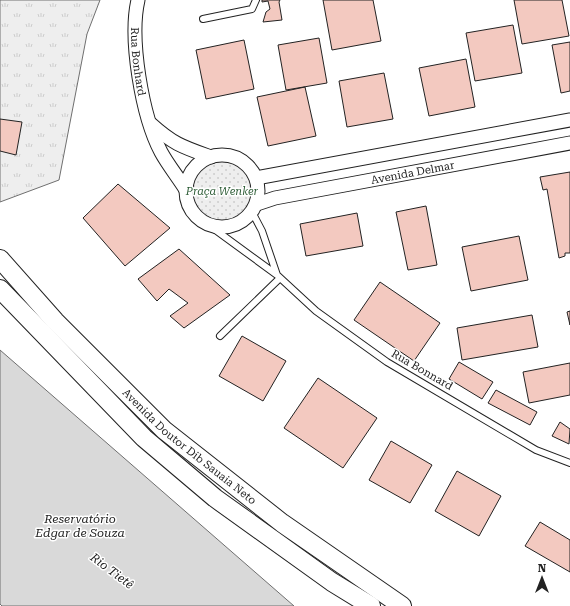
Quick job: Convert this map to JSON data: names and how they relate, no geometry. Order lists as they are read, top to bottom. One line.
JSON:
{"streets":{"main road":["Avenida Doutor Dib Sauaia Neto"],"street":["Rua Bonhard","Avenida Delmar"],"lane":["Rua Bonnard"]},"crossings":[["Rua Bonhard","Avenida Delmar"],["Rua Bonhard","Rua Bonnard"],["Avenida Delmar","Rua Bonnard"]],"water":["Reservatório Edgar de Souza","Rio Tietê"],"parks":["Praça Wenker"],"north":"top"}
